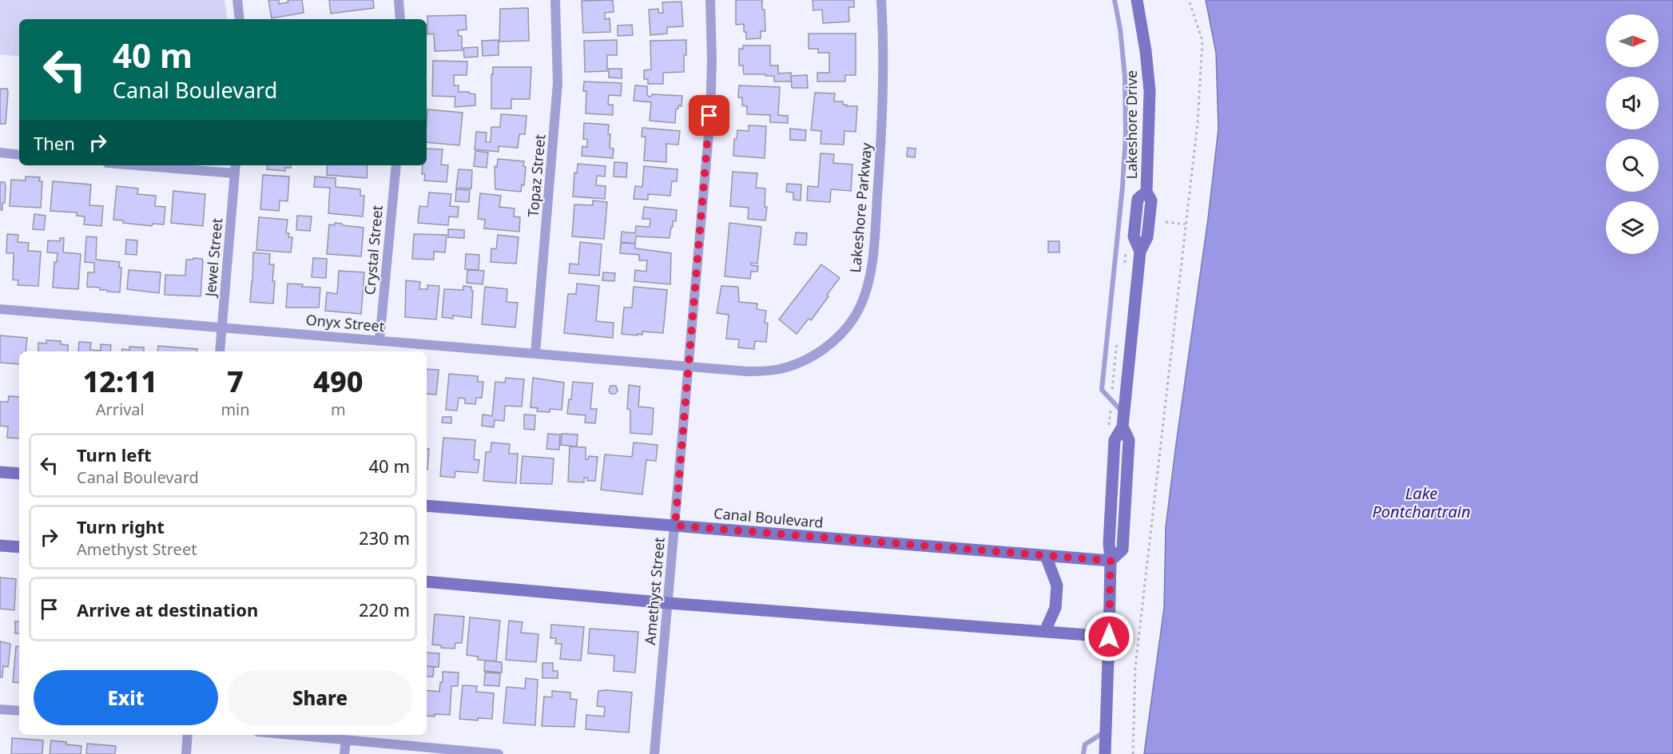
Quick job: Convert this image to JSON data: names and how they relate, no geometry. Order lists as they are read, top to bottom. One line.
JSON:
{"streets":{"street":["Lakeshore Drive","Topaz Street","Lakeshore Parkway","Crystal Street","Jewel Street","Onyx Street","Canal Boulevard","Amethyst Street"]},"crossings":[["Lakeshore Drive","Canal Boulevard"],["Topaz Street","Onyx Street"],["Lakeshore Parkway","Onyx Street"],["Lakeshore Parkway","Amethyst Street"],["Crystal Street","Onyx Street"],["Jewel Street","Onyx Street"],["Onyx Street","Amethyst Street"],["Canal Boulevard","Amethyst Street"]],"water":["Lake Pontchartrain"],"north":"right","page":{"turn":["40 m","Canal Boulevard"],"then":"Then","eta":["12:11","Arrival","7","min","490","m"],"list":[{"name":"Turn left","note":"Canal Boulevard","value":"40 m"},{"name":"Turn right","note":"Amethyst Street","value":"230 m"},{"name":"Arrive at destination","value":"220 m"}],"buttons":["Exit","Share"]}}
